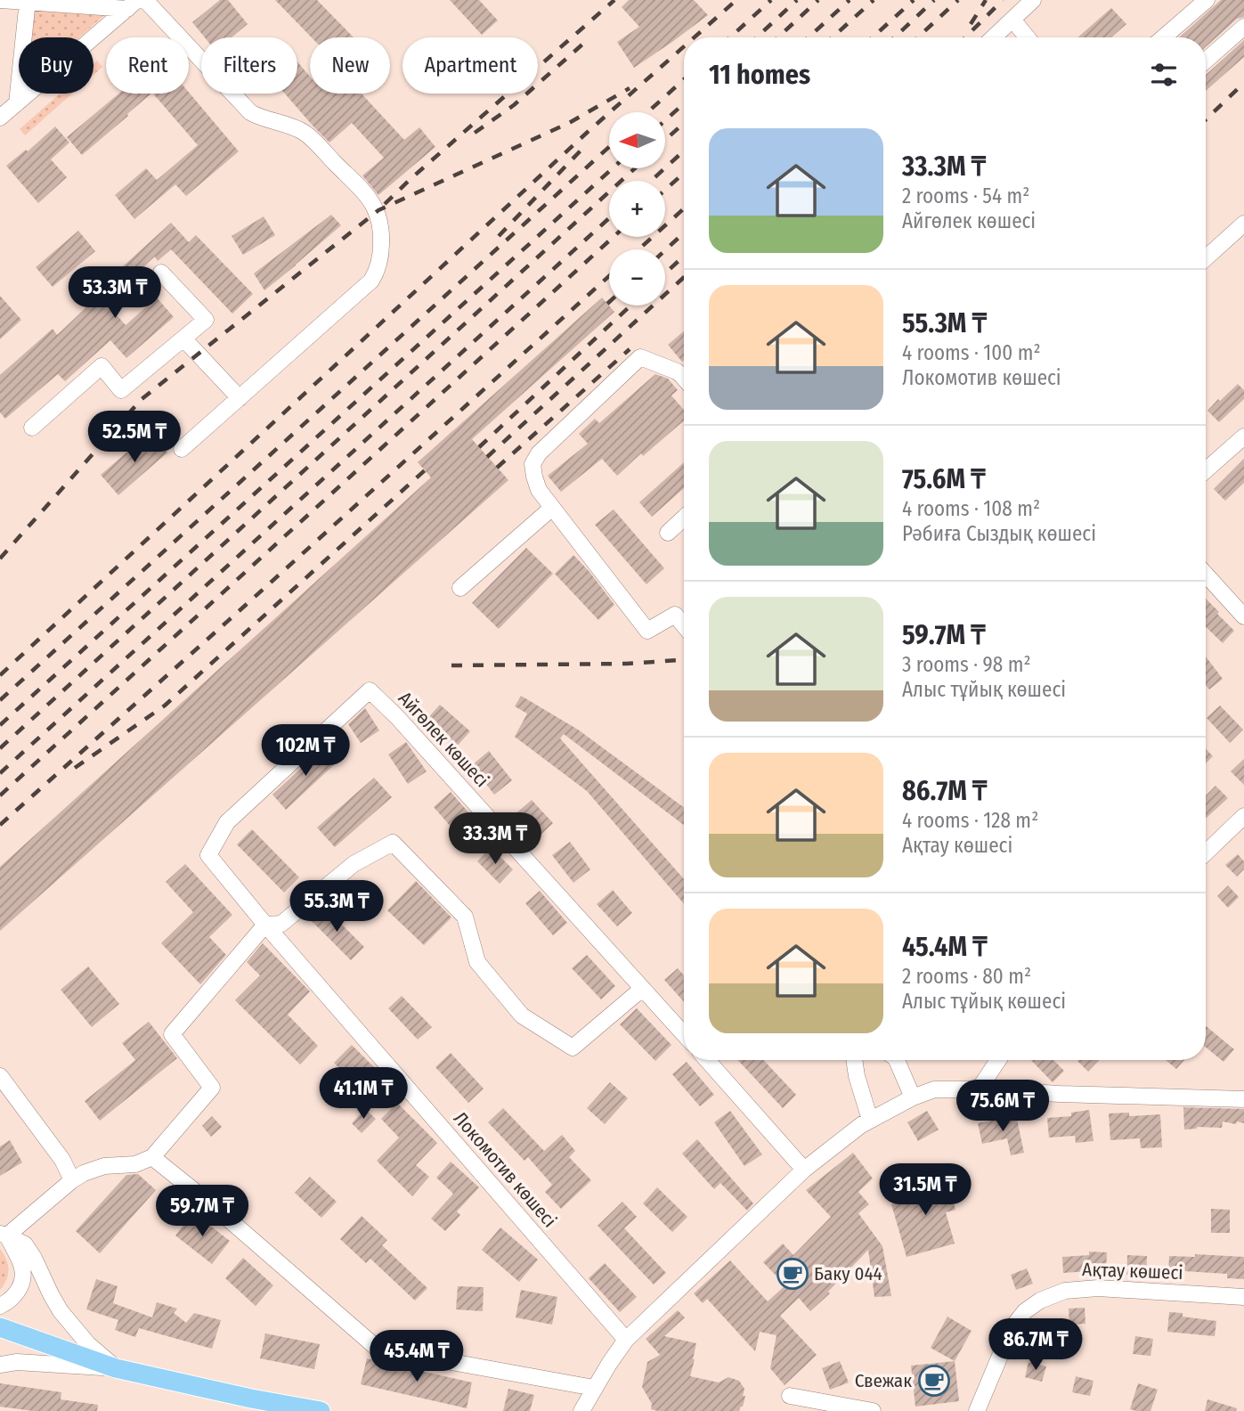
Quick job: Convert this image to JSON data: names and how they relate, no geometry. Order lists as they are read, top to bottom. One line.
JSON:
{"streets":{"street":["Айгөлек көшесі","Локомотив көшесі","Ақтау көшесі"]},"crossings":[["Айгөлек көшесі","Локомотив көшесі"]],"places":{"cafe":["Баку 044","Свежак"]},"north":"left","page":{"chip":["Buy","Rent","Filters","New","Apartment"],"heading":"11 homes","map_buttons":["+","−"],"list":[{"name":"33.3M ₸","note":"2 rooms · 54 m² · Айгөлек көшесі"},{"name":"55.3M ₸","note":"4 rooms · 100 m² · Локомотив көшесі"},{"name":"75.6M ₸","note":"4 rooms · 108 m² · Рәбиға Сыздық көшесі"},{"name":"59.7M ₸","note":"3 rooms · 98 m² · Алыс тұйық көшесі"},{"name":"86.7M ₸","note":"4 rooms · 128 m² · Ақтау көшесі"},{"name":"45.4M ₸","note":"2 rooms · 80 m² · Алыс тұйық көшесі"}],"price":["53.3M ₸","52.5M ₸","102M ₸","33.3M ₸","55.3M ₸","41.1M ₸","75.6M ₸","31.5M ₸","59.7M ₸","86.7M ₸","45.4M ₸"]}}
